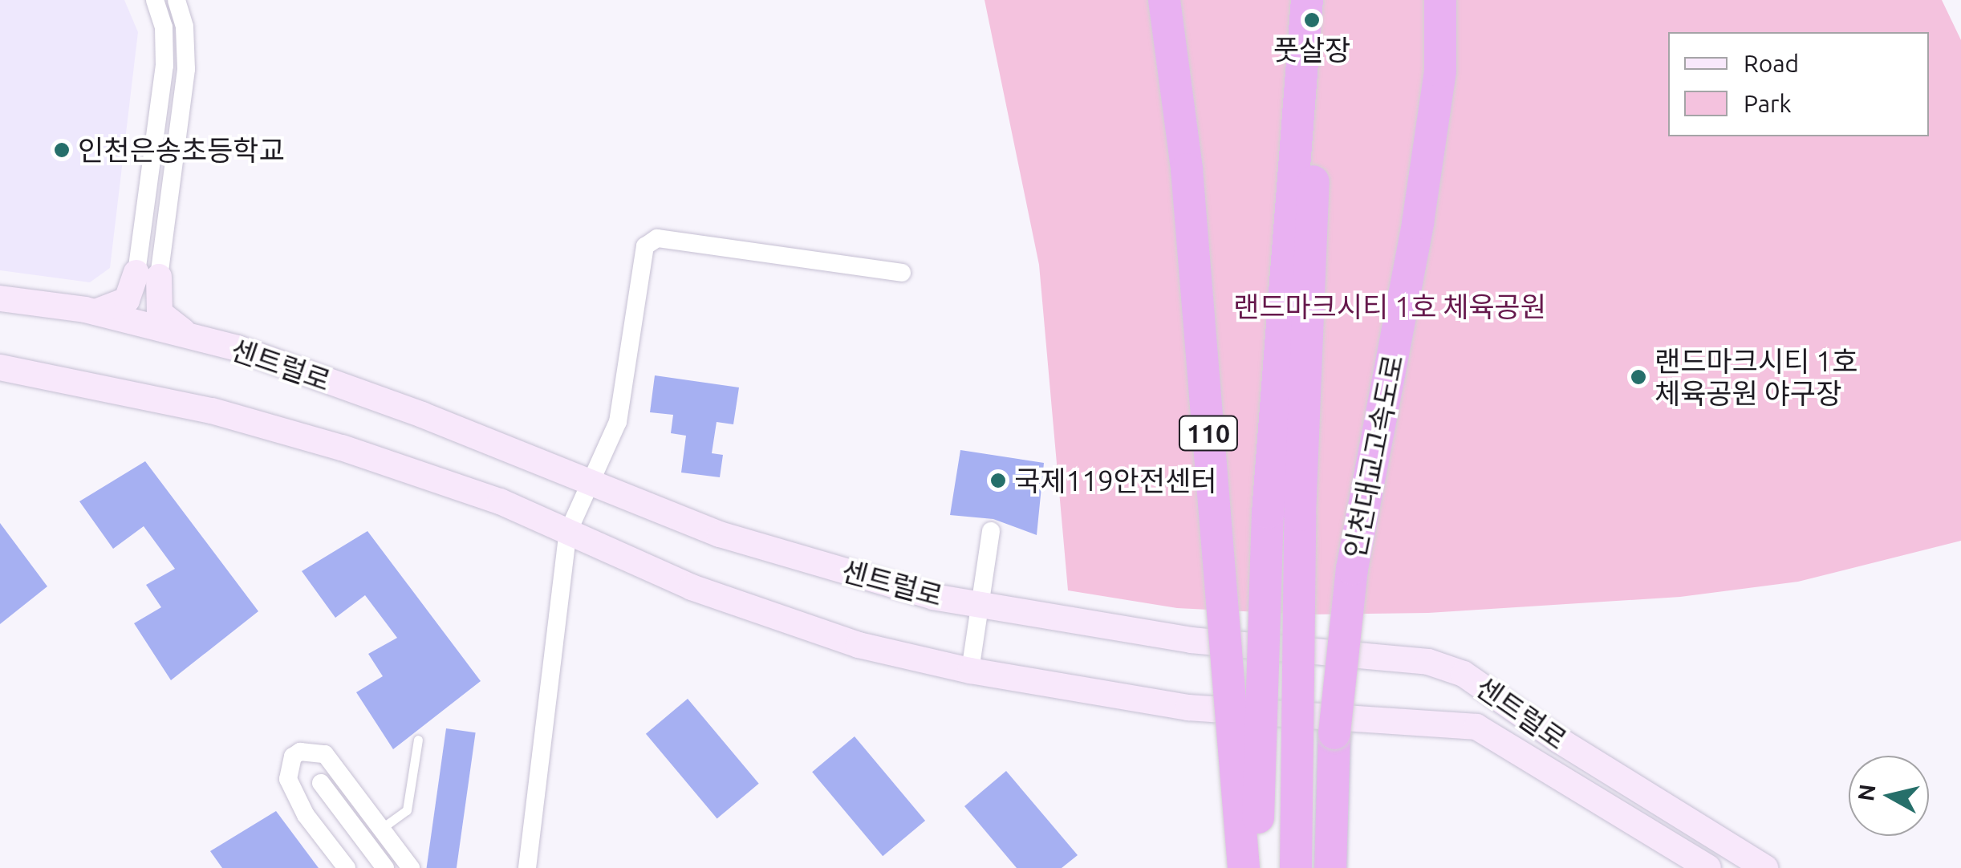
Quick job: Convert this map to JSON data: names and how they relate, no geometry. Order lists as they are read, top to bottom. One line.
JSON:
{"streets":{"highway":["110","인천대교고속도로"],"main road":["센트럴로"]},"parks":["랜드마크시티 1호 체육공원"],"places":["풋살장","인천은송초등학교","랜드마크시티 1호 체육공원 야구장","국제119안전센터"],"legend":["Road","Park"],"north":"left"}
